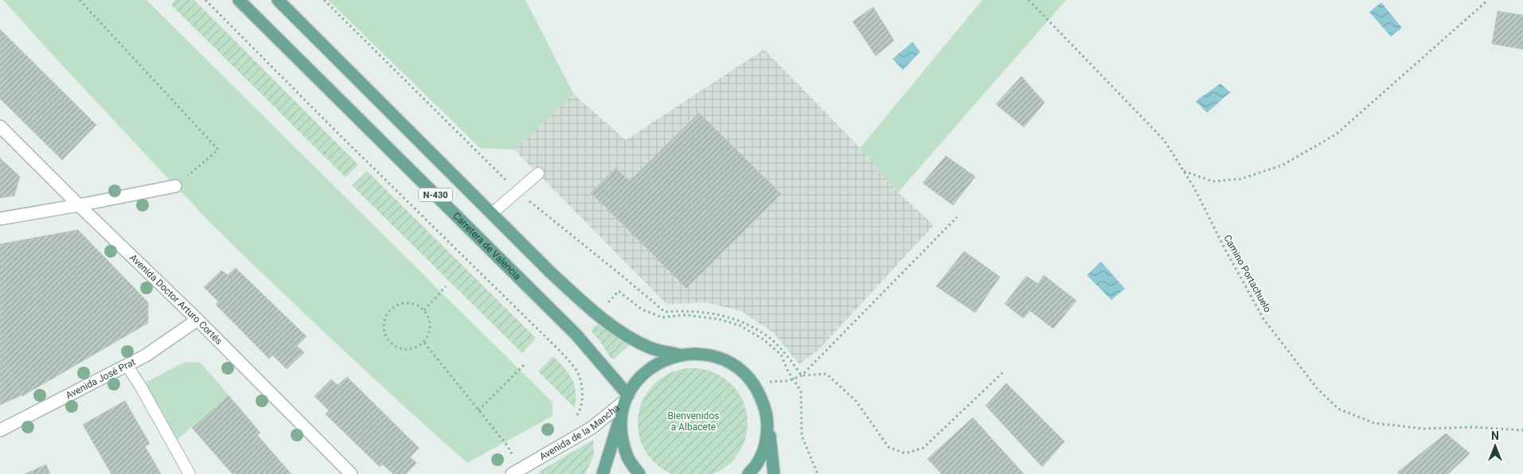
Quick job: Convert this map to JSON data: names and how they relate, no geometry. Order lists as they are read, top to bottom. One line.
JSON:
{"streets":{"main road":["N-430","Carretera de Valencia","Avenida de la Mancha"],"street":["Avenida Doctor Arturo Cortés","Avenida José Prat"],"path":["Camino Portachuelo"]},"crossings":[["Carretera de Valencia","Avenida de la Mancha"],["Avenida Doctor Arturo Cortés","Avenida José Prat"]],"parks":["Bienvenidos a Albacete"],"north":"top"}
